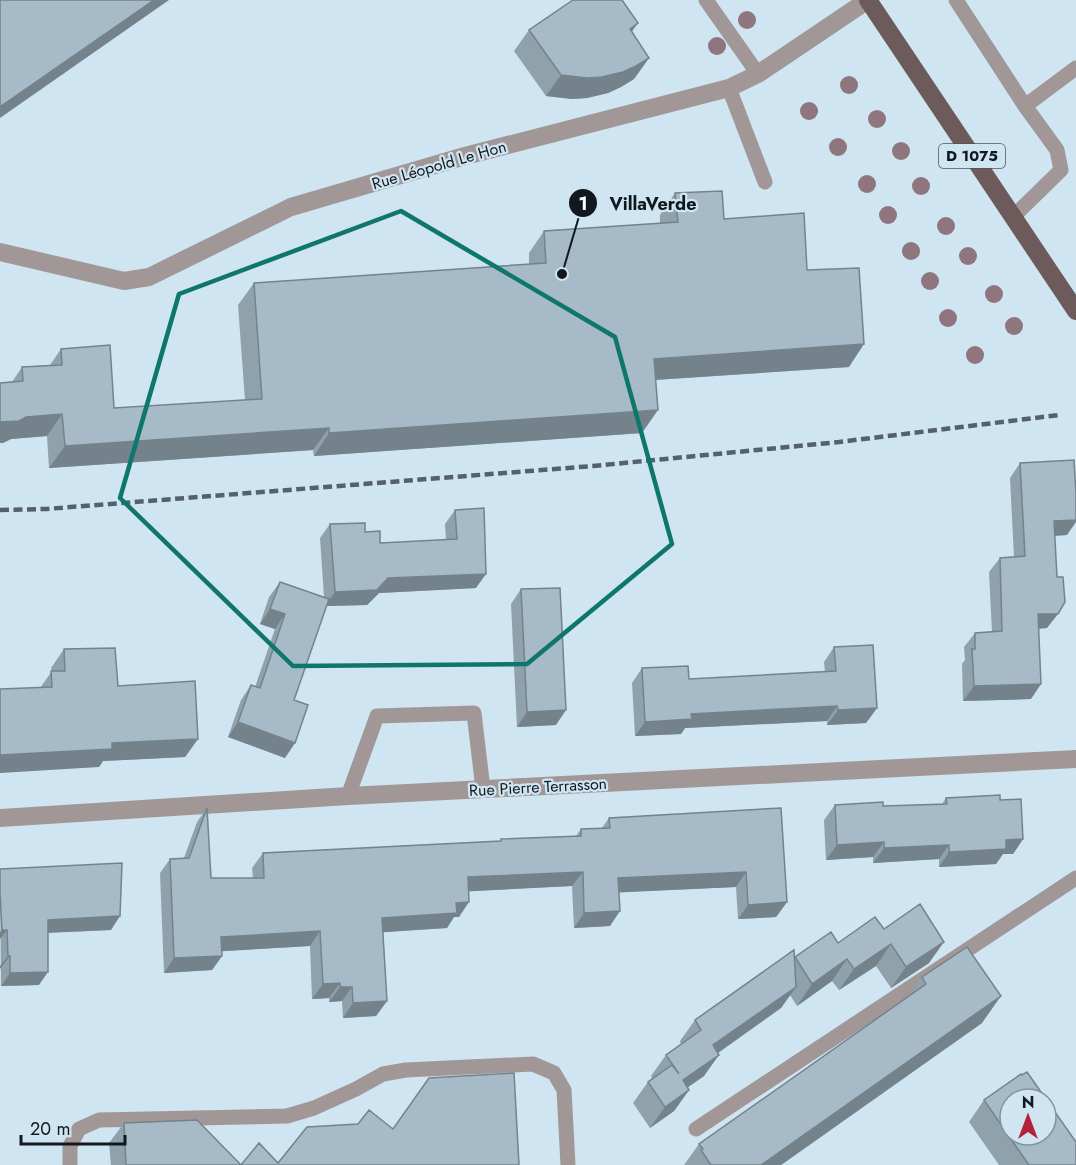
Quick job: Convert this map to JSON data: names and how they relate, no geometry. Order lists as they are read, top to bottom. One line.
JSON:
{"streets":{"main road":["D 1075"],"street":["Rue Léopold Le Hon","Rue Pierre Terrasson"]},"crossings":[["D 1075","Rue Léopold Le Hon"]],"places":["VillaVerde"],"scale_bar":"20 m","north":"top"}
